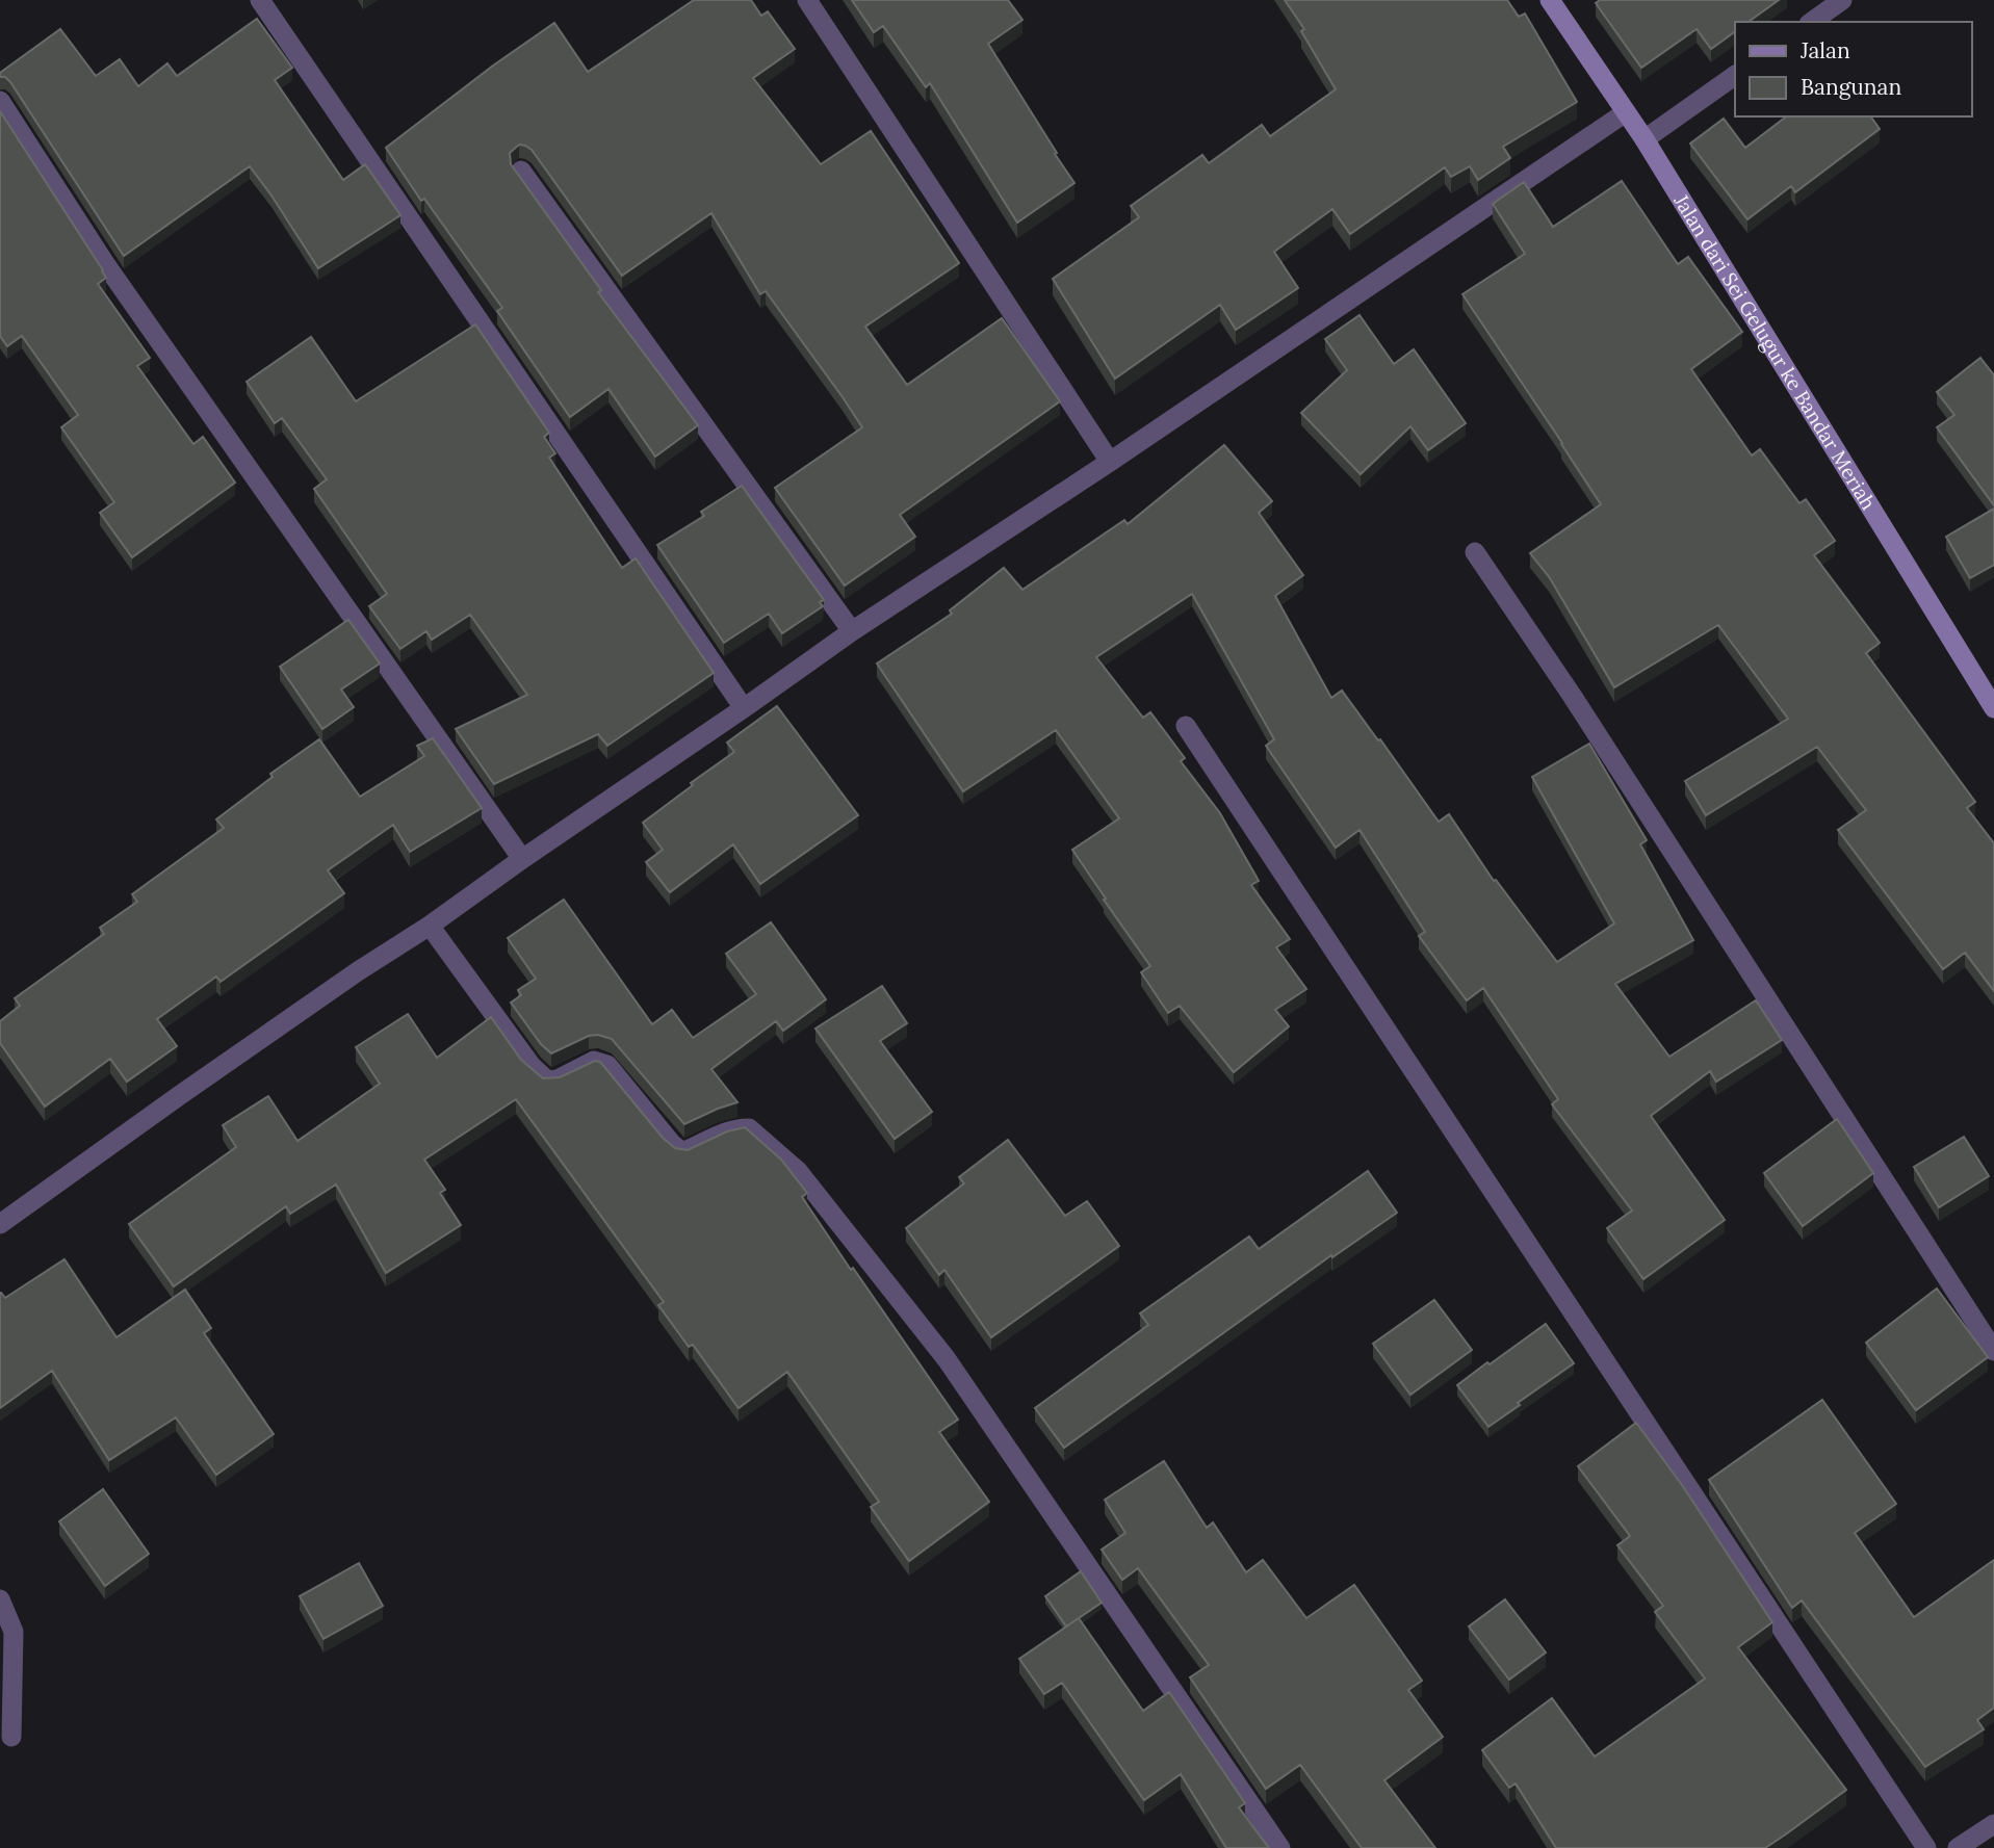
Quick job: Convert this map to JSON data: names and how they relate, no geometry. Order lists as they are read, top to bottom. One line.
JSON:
{"streets":{"main road":["Jalan dari Sei Gelugur ke Bandar Meriah"]},"legend":["Jalan","Bangunan"]}
